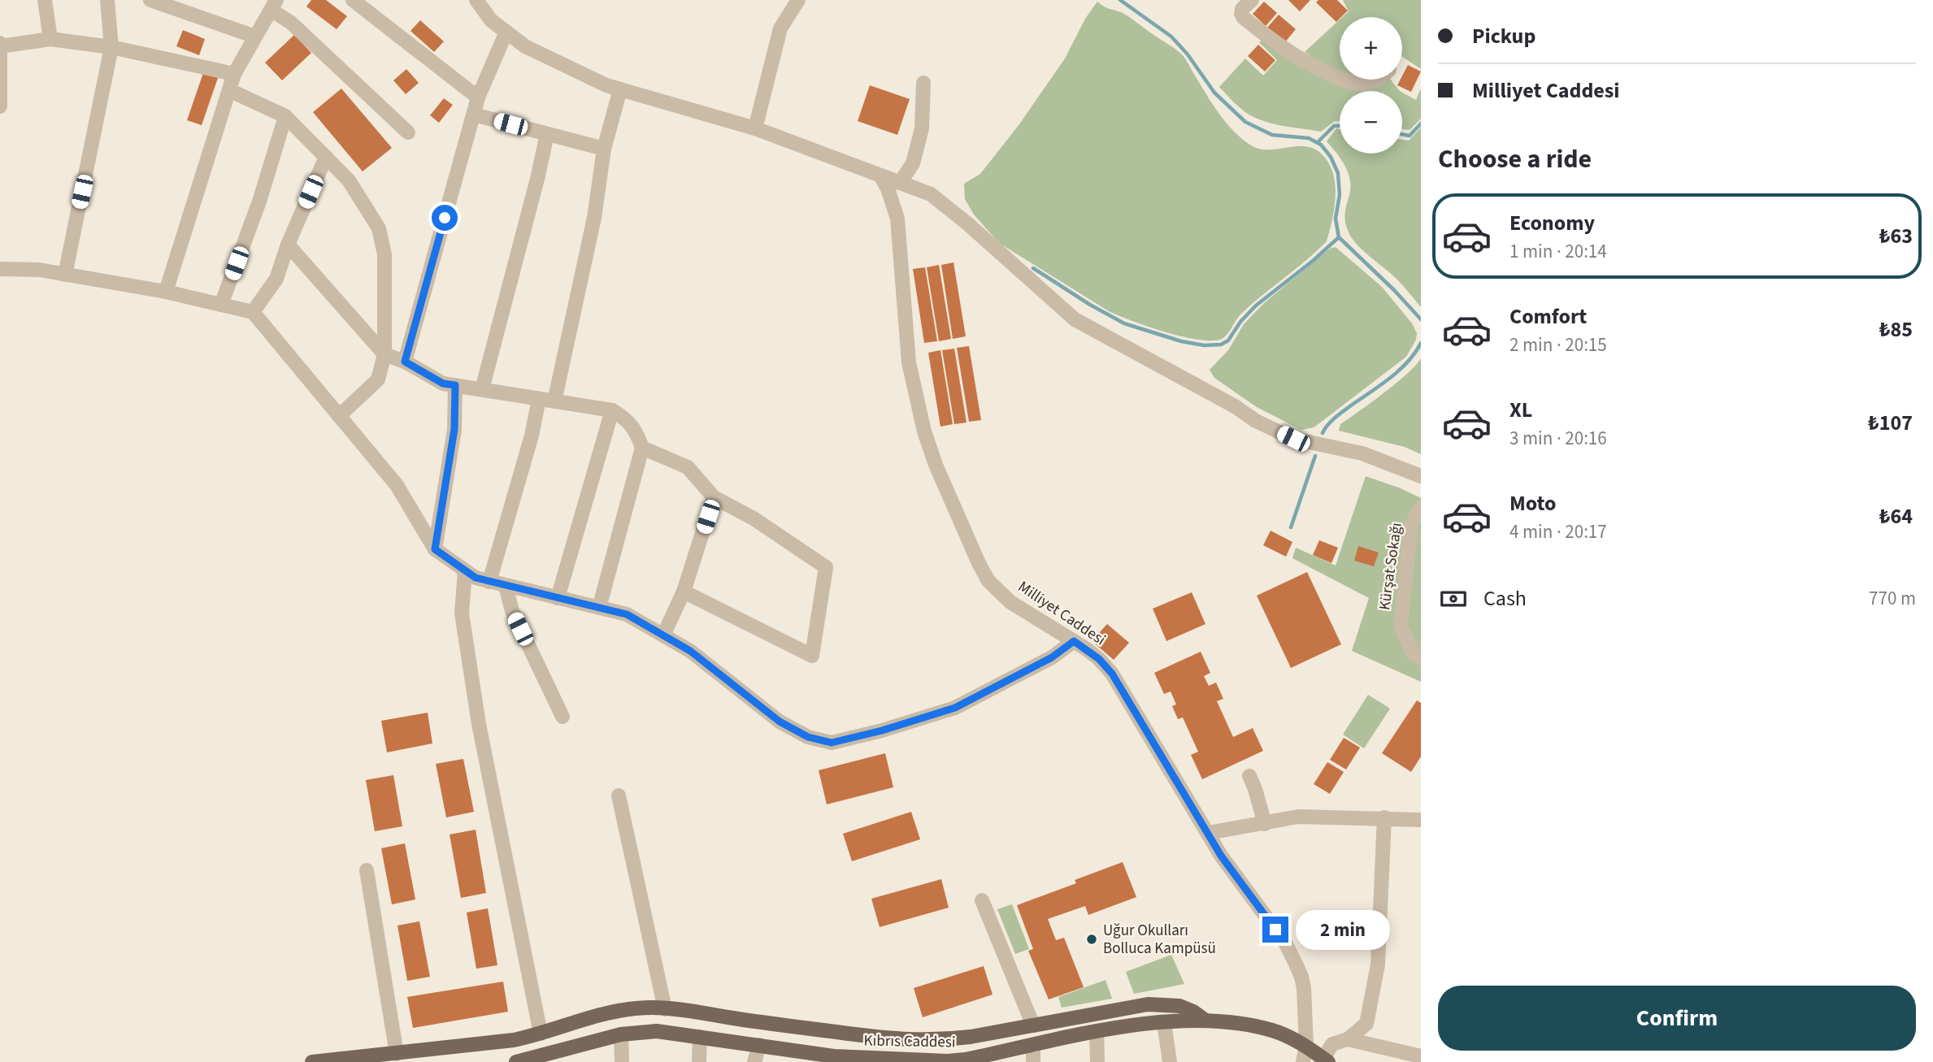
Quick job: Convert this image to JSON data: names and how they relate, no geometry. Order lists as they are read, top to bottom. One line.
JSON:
{"streets":{"main road":["Kıbrıs Caddesi"],"street":["Kürşat Sokağı","Milliyet Caddesi"]},"crossings":[["Milliyet Caddesi","Kıbrıs Caddesi"]],"places":["Uğur Okulları Bolluca Kampüsü"],"page":{"banner":["Pickup","Milliyet Caddesi"],"map_buttons":["+","−"],"heading":"Choose a ride","list":[{"name":"Economy","note":"1 min · 20:14","value":"₺63"},{"name":"Comfort","note":"2 min · 20:15","value":"₺85"},{"name":"XL","note":"3 min · 20:16","value":"₺107"},{"name":"Moto","note":"4 min · 20:17","value":"₺64"}],"pay":["Cash","770 m"],"bubble":"2 min","buttons":"Confirm"}}
